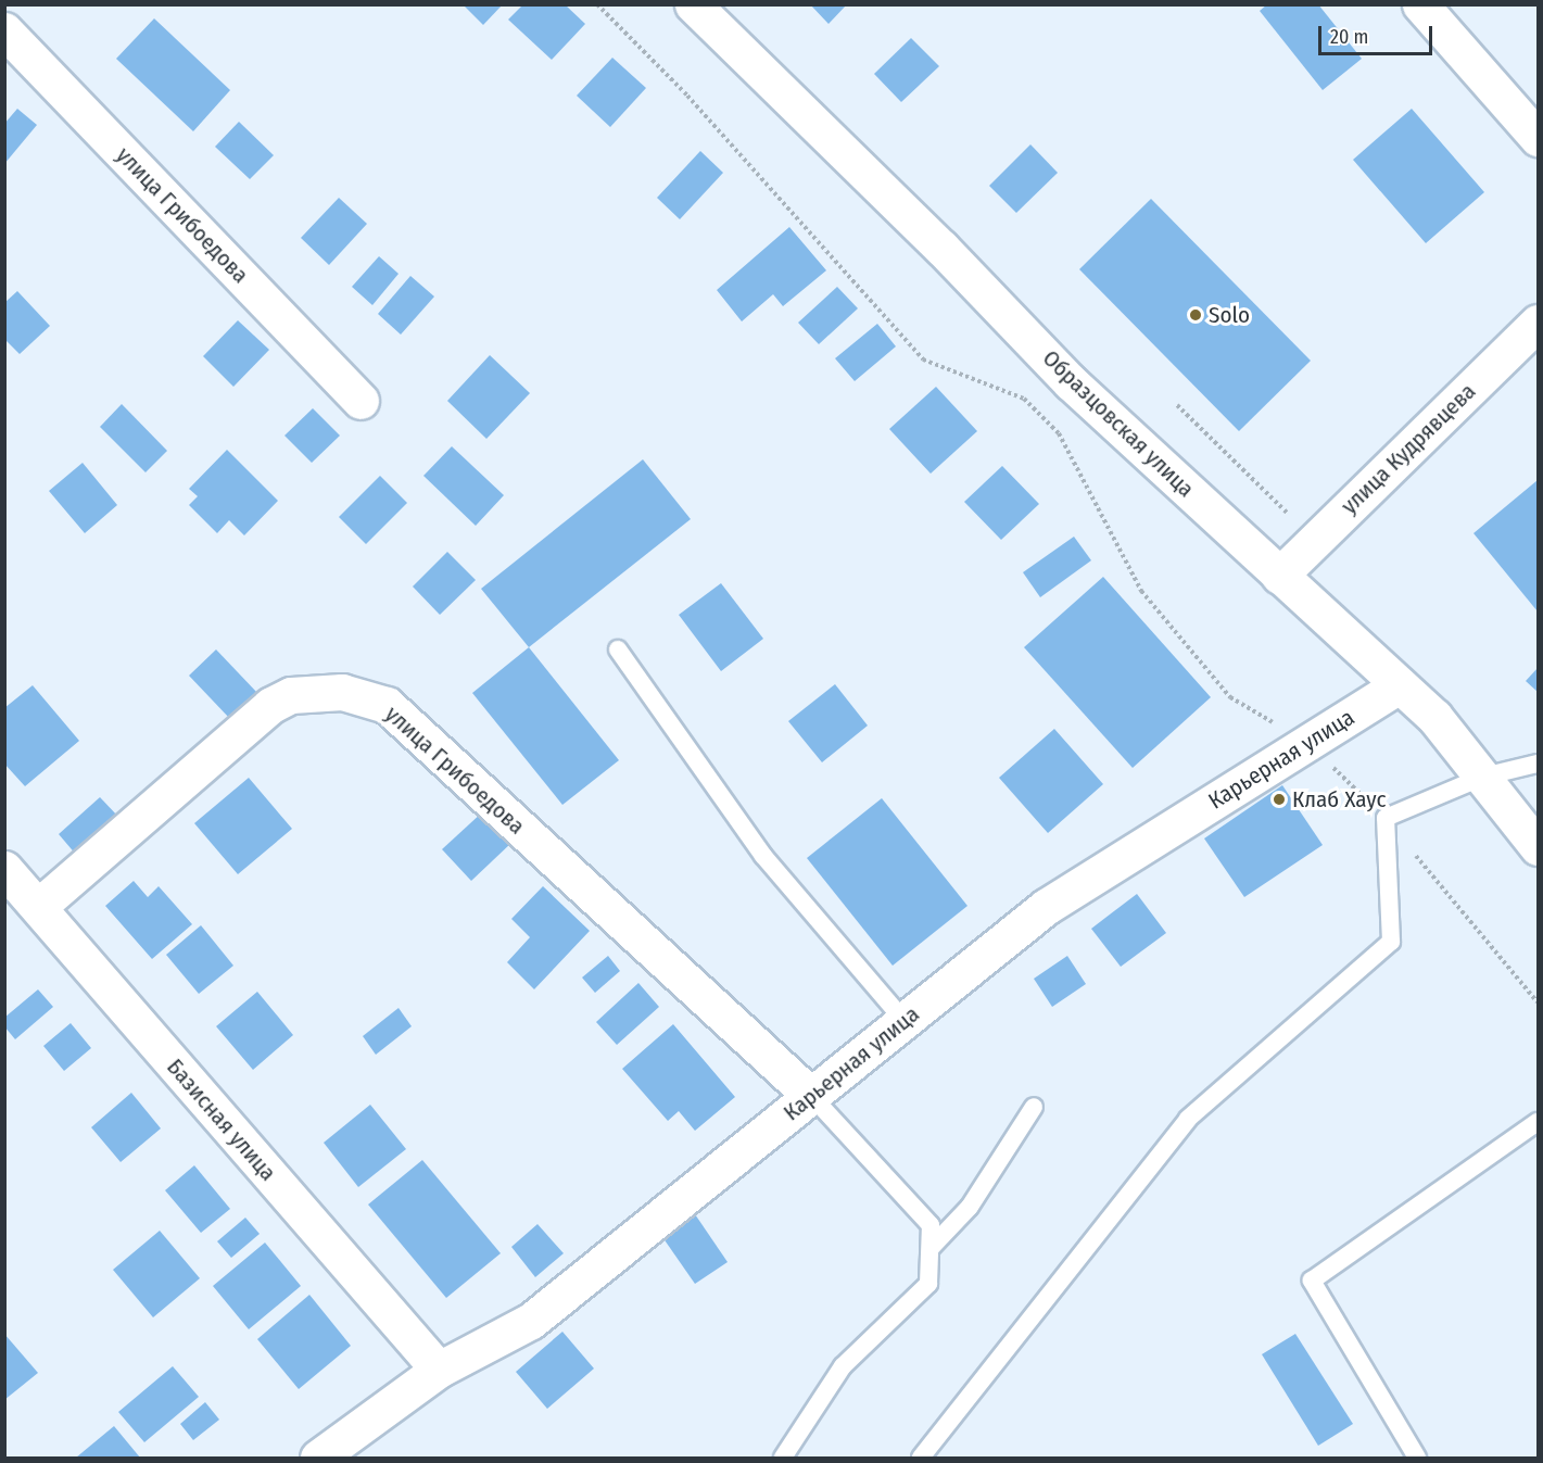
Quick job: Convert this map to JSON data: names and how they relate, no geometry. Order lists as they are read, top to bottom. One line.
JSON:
{"streets":{"street":["улица Грибоедова","Образцовская улица","улица Кудрявцева","Карьерная улица","Базисная улица"]},"crossings":[["улица Грибоедова","Карьерная улица"],["улица Грибоедова","Базисная улица"],["Образцовская улица","улица Кудрявцева"],["Образцовская улица","Карьерная улица"],["Карьерная улица","Базисная улица"]],"places":["Solo","Клаб Хаус"],"scale_bar":"20 m"}
